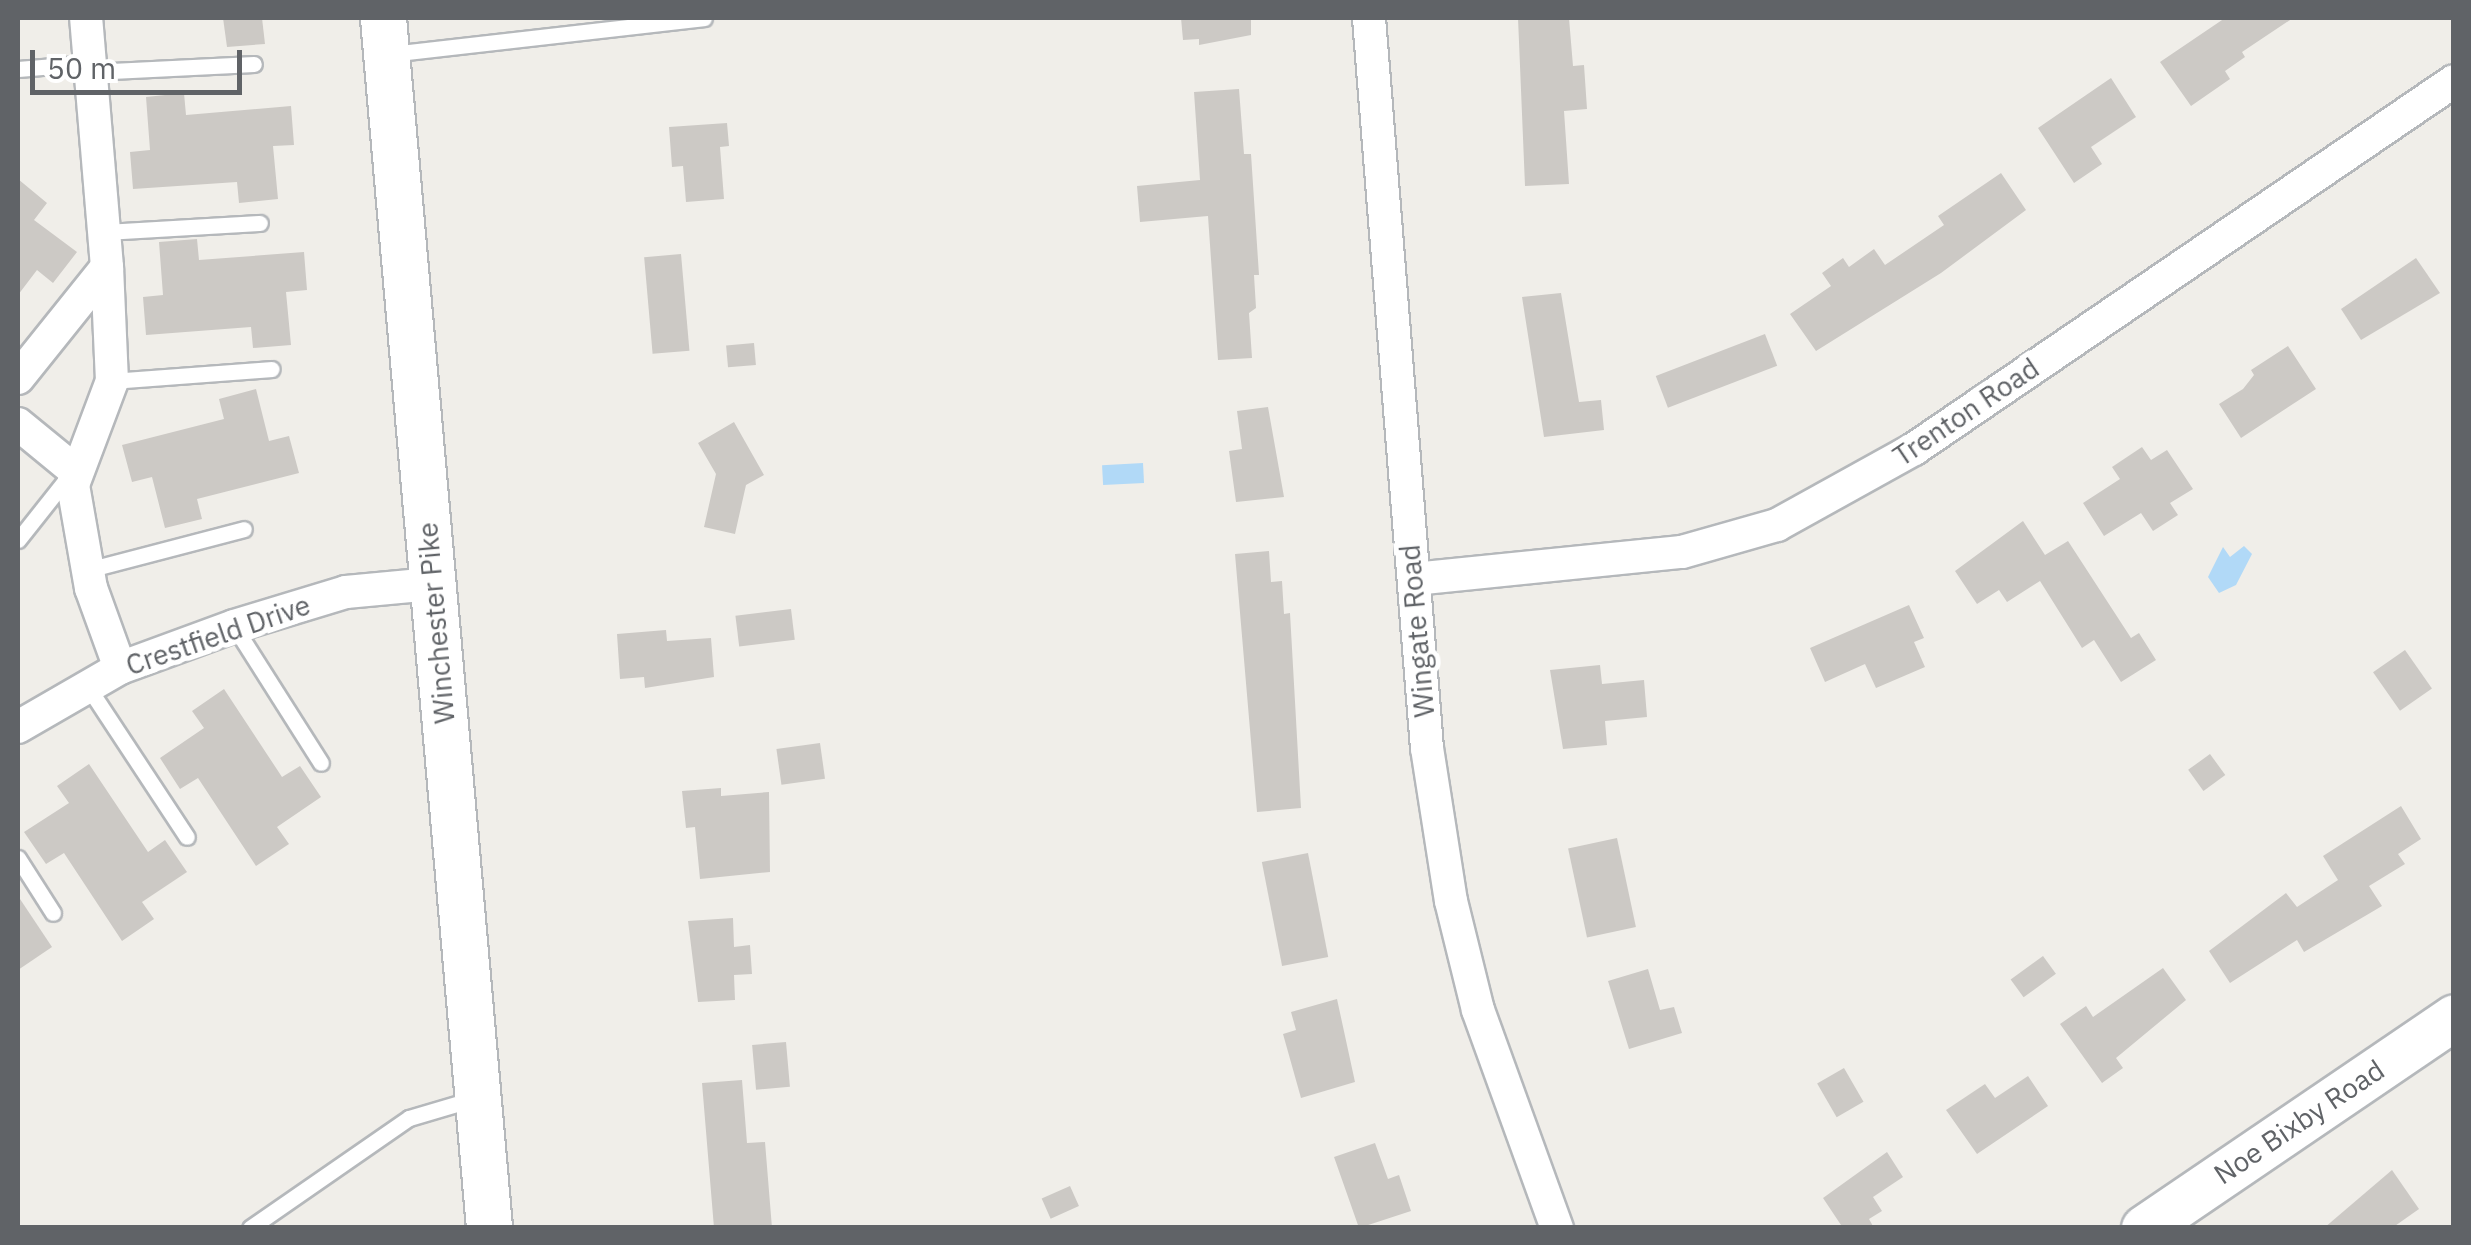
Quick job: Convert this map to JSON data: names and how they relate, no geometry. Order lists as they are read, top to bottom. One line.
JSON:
{"streets":{"main road":["Winchester Pike","Noe Bixby Road"],"street":["Trenton Road","Wingate Road","Crestfield Drive"]},"crossings":[["Trenton Road","Wingate Road"],["Winchester Pike","Crestfield Drive"]],"scale_bar":"50 m"}
